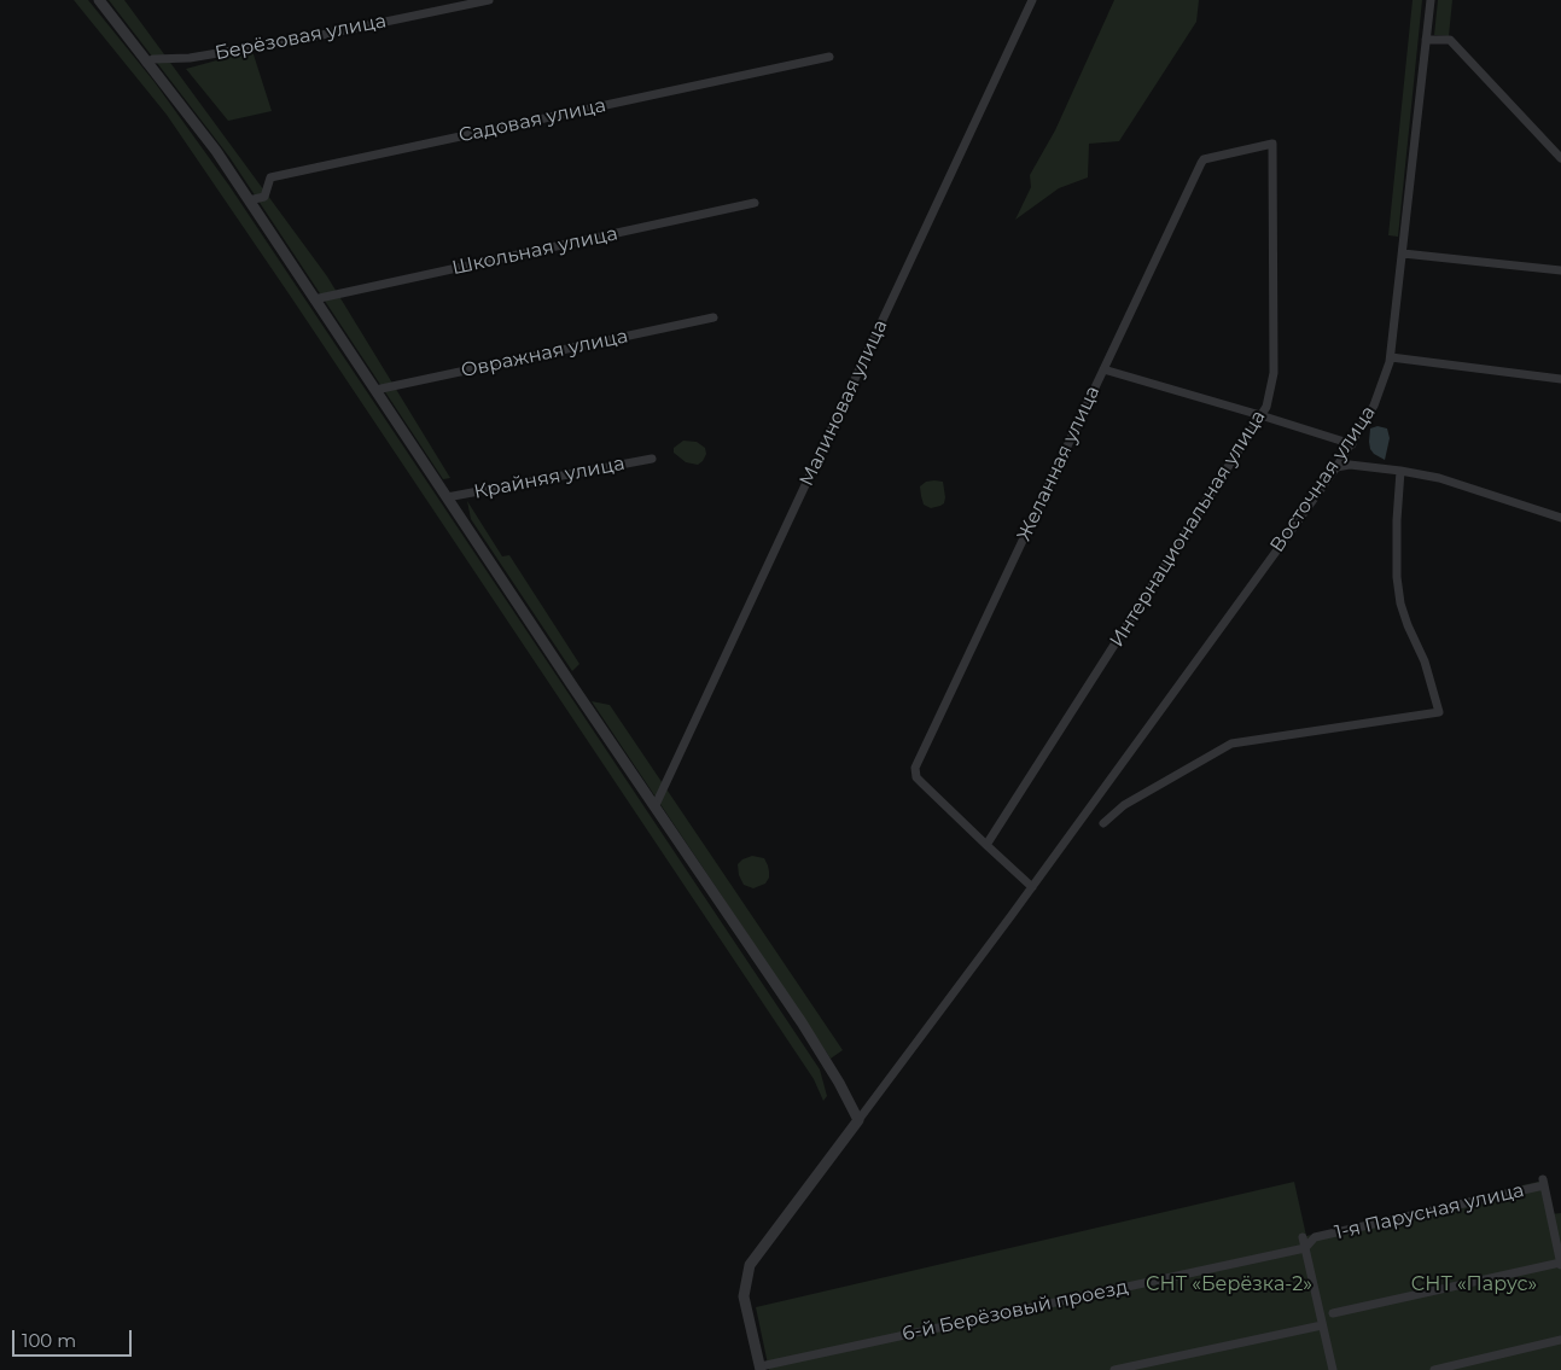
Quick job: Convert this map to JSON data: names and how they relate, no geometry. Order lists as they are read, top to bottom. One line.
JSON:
{"streets":{"street":["Берёзовая улица","Садовая улица","Школьная улица","Овражная улица","Малиновая улица","Желанная улица","Крайняя улица","Восточная улица","Интернациональная улица","1-я Парусная улица","6-й Берёзовый проезд"]},"crossings":[["Желанная улица","Интернациональная улица"],["1-я Парусная улица","6-й Берёзовый проезд"]],"parks":["СНТ «Берёзка-2»","СНТ «Парус»"],"scale_bar":"100 m"}
